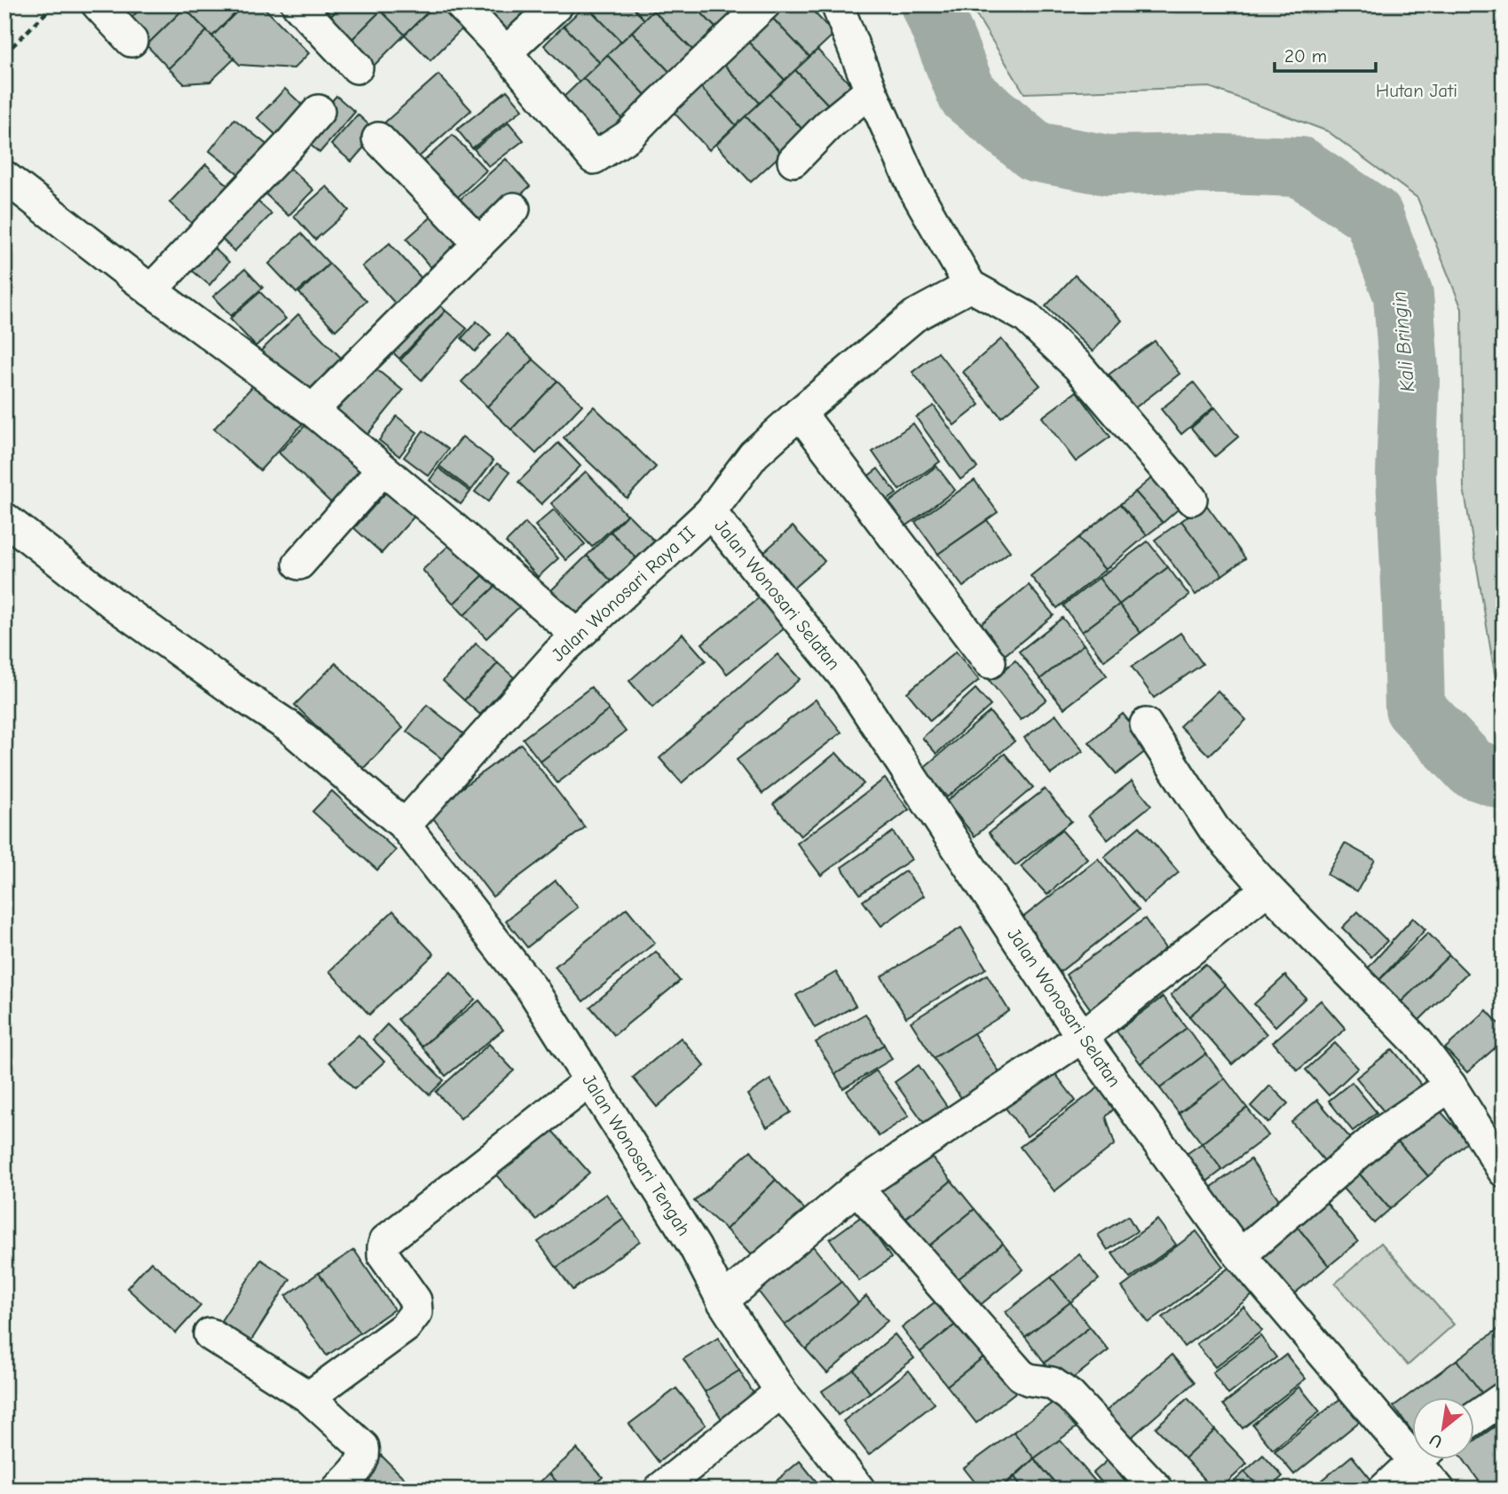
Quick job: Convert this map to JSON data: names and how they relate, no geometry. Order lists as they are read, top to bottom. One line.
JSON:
{"streets":{"street":["Jalan Wonosari Raya II","Jalan Wonosari Selatan","Jalan Wonosari Tengah"]},"crossings":[["Jalan Wonosari Raya II","Jalan Wonosari Selatan"],["Jalan Wonosari Raya II","Jalan Wonosari Tengah"]],"water":["Kali Bringin"],"parks":["Hutan Jati"],"scale_bar":"20 m","north":"bottom left"}
